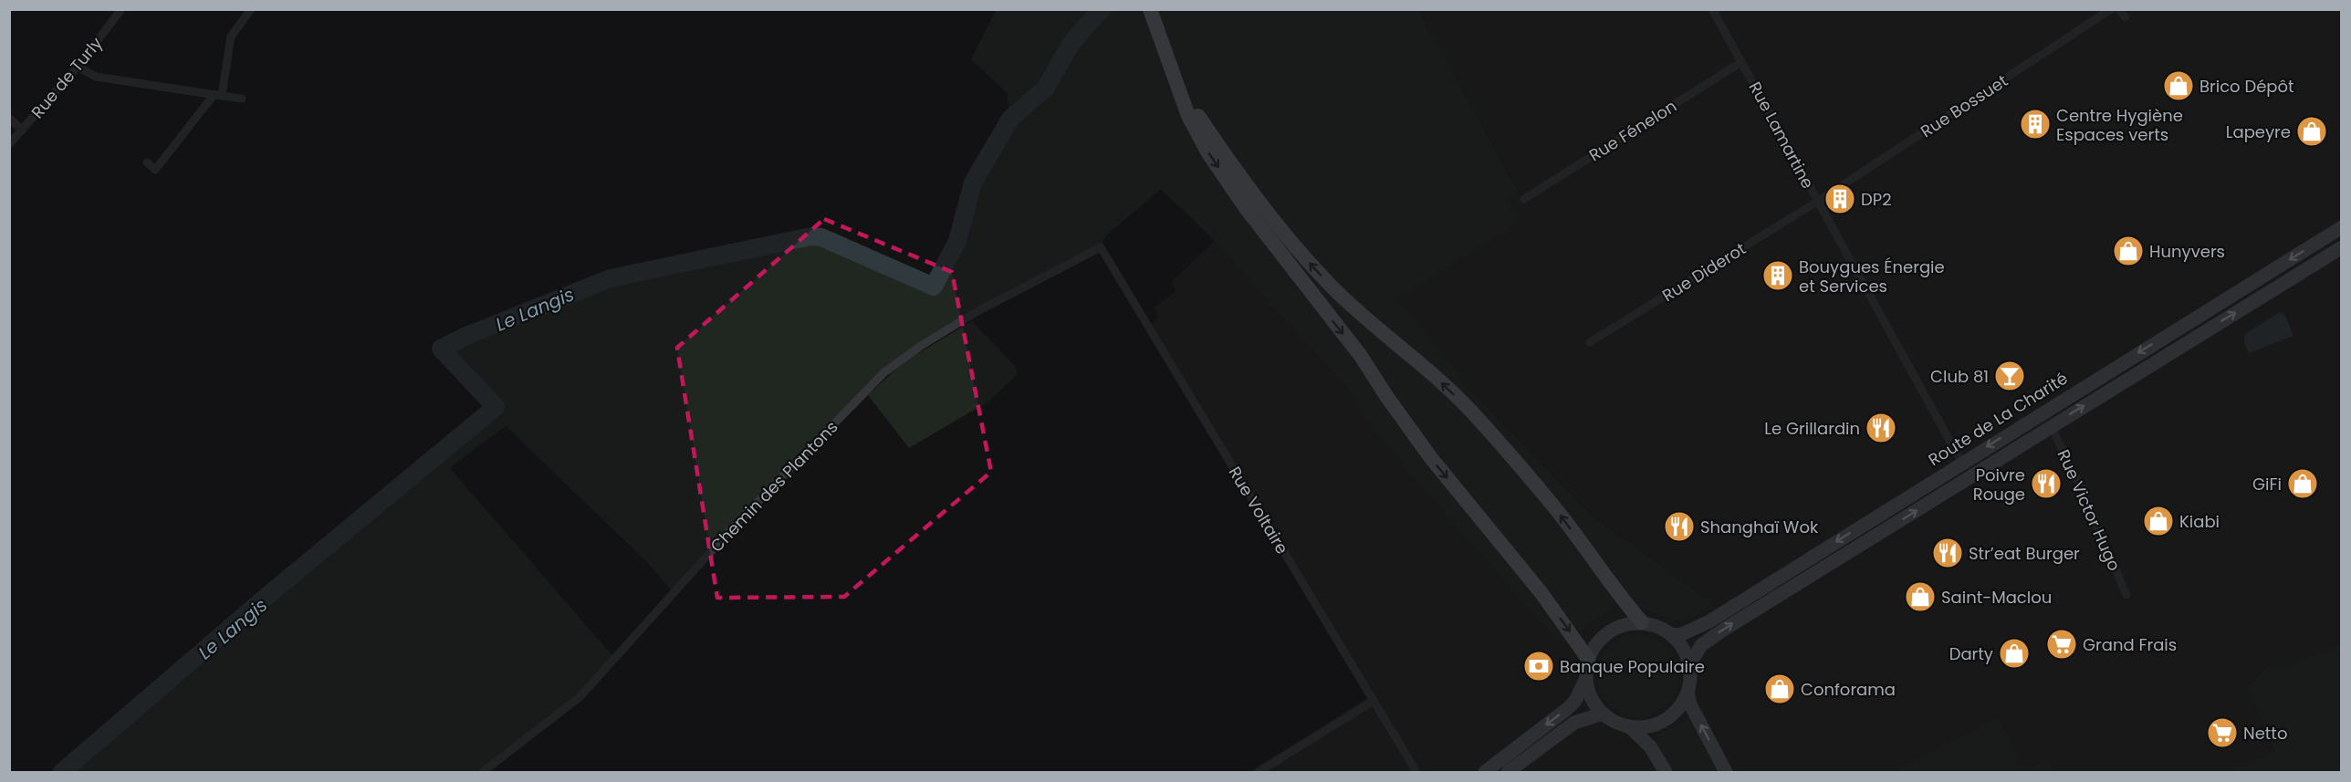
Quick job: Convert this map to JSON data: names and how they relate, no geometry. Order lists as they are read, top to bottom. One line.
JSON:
{"streets":{"main road":["Route de La Charité"],"street":["Rue de Turly","Rue Bossuet","Rue Fénelon","Rue Lamartine","Rue Diderot","Chemin des Plantons","Rue Voltaire","Rue Victor Hugo"]},"crossings":[["Rue Bossuet","Rue Lamartine"],["Rue Bossuet","Rue Diderot"],["Rue Fénelon","Rue Lamartine"],["Rue Lamartine","Rue Diderot"],["Rue Lamartine","Route de La Charité"],["Route de La Charité","Rue Victor Hugo"],["Chemin des Plantons","Rue Voltaire"]],"water":["Le Langis"],"places":{"shop":["Brico Dépôt","Lapeyre","Hunyvers","GiFi","Kiabi","Saint-Maclou","Darty","Conforama"],"building":["Centre Hygiène Espaces verts","DP2","Bouygues Énergie et Services"],"bar":["Club 81"],"restaurant":["Le Grillardin","Poivre Rouge","Shanghaï Wok","Str’eat Burger"],"supermarket":["Grand Frais","Netto"],"bank":["Banque Populaire"]}}
